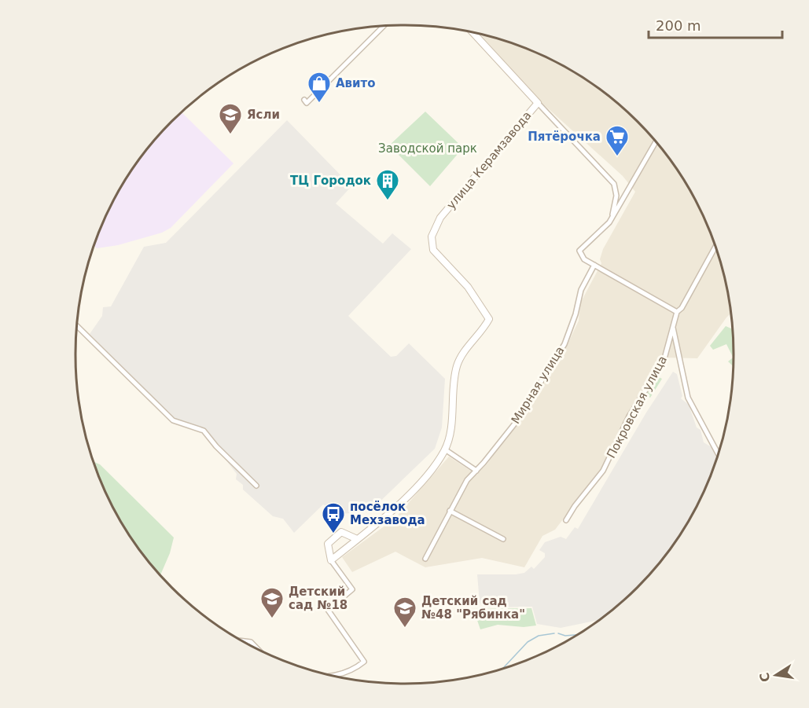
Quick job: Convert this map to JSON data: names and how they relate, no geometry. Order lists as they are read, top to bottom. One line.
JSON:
{"streets":{"street":["улица Керамзавода","Мирная улица","Покровская улица"]},"parks":["Заводской парк"],"places":{"shop":["Авито"],"school or university":["Ясли","Детский сад №18","Детский сад №48 \"Рябинка\""],"supermarket":["Пятёрочка"],"building":["ТЦ Городок"],"bus stop":["посёлок Мехзавода"]},"scale_bar":"200 m","north":"left"}
